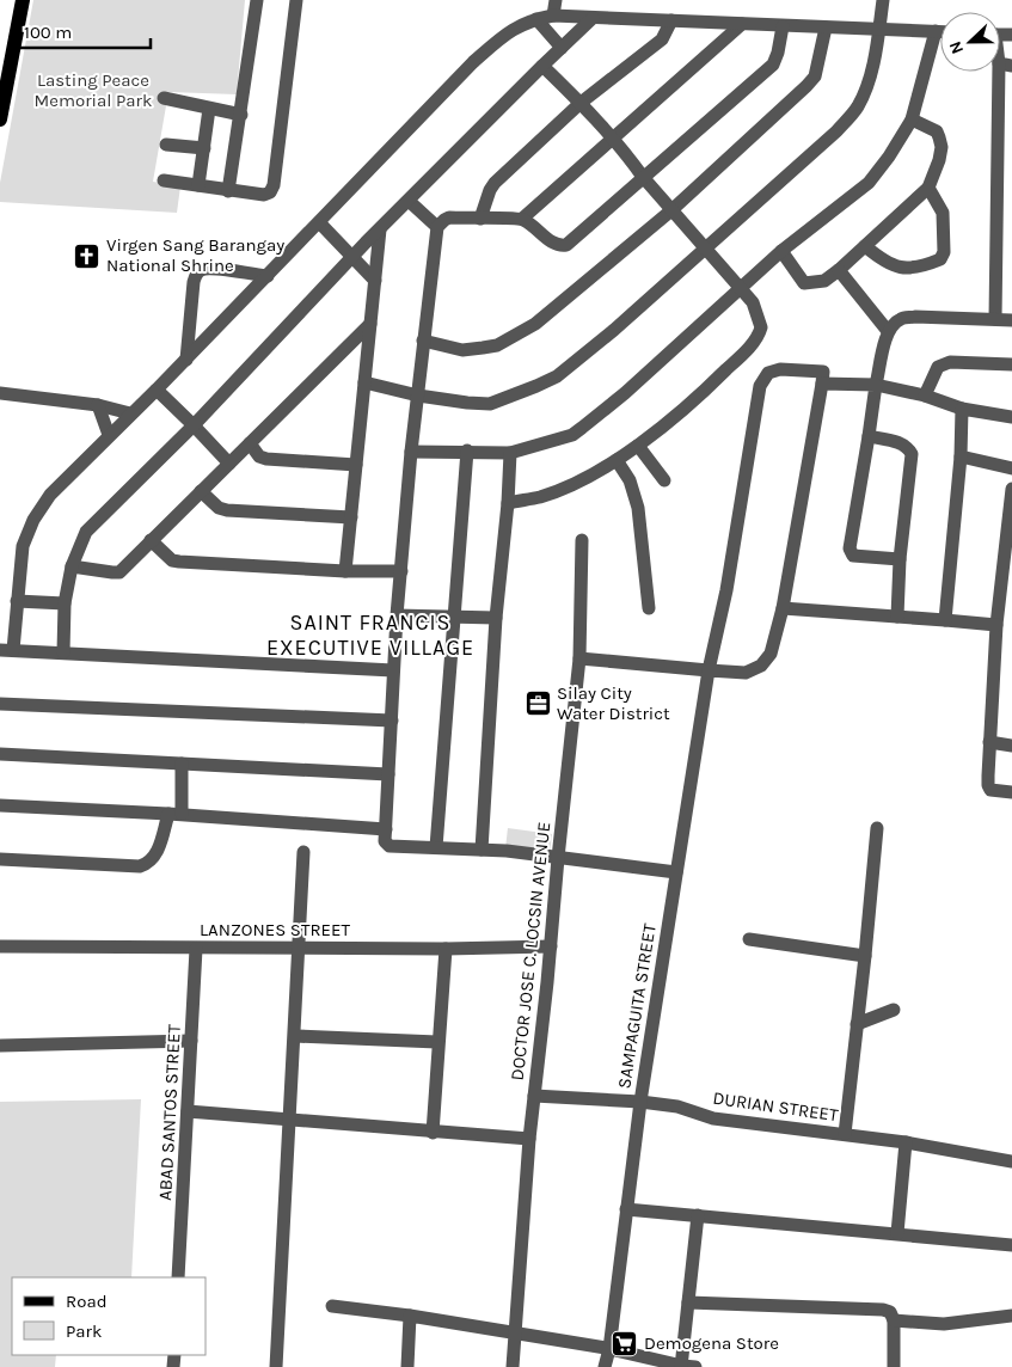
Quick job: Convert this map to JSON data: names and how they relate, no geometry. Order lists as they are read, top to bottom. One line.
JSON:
{"streets":{"street":["LANZONES STREET","DOCTOR JOSE C. LOCSIN AVENUE","SAMPAGUITA STREET","DURIAN STREET","ABAD SANTOS STREET"]},"crossings":[["LANZONES STREET","DOCTOR JOSE C. LOCSIN AVENUE"],["LANZONES STREET","ABAD SANTOS STREET"],["DOCTOR JOSE C. LOCSIN AVENUE","DURIAN STREET"],["SAMPAGUITA STREET","DURIAN STREET"]],"districts":["SAINT FRANCIS EXECUTIVE VILLAGE"],"parks":["Lasting Peace Memorial Park"],"places":{"church":["Virgen Sang Barangay National Shrine"],"office":["Silay City Water District"],"supermarket":["Demogena Store"]},"legend":["Road","Park"],"scale_bar":"100 m","north":"left"}
